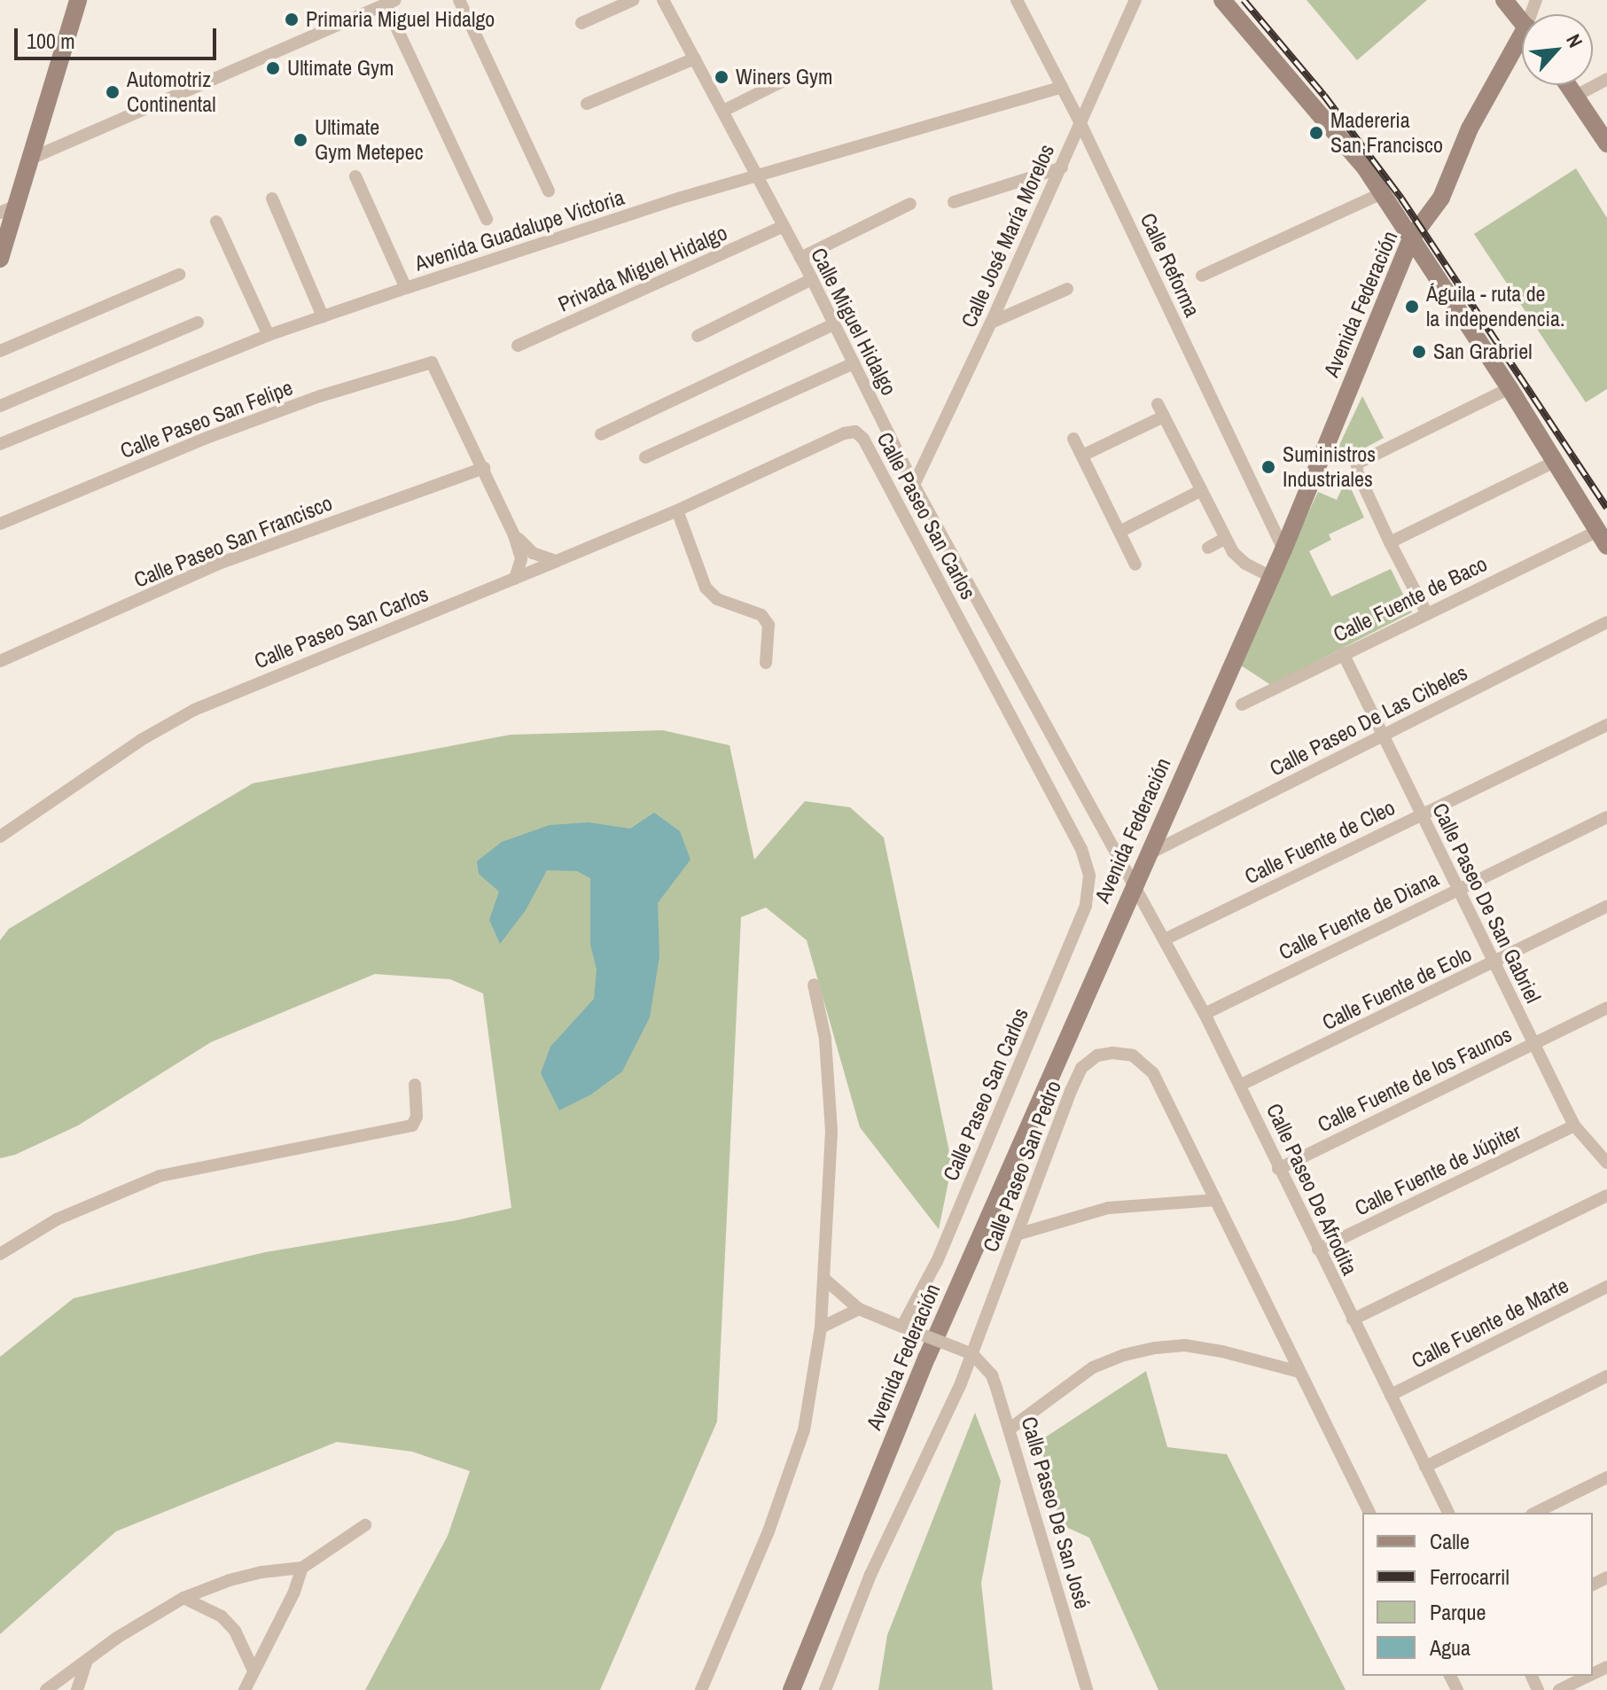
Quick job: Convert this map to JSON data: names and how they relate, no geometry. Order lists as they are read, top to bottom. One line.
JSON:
{"streets":{"main road":["Avenida Federación"],"street":["Avenida Guadalupe Victoria","Calle José María Morelos","Calle Reforma","Privada Miguel Hidalgo","Calle Miguel Hidalgo","Calle Paseo San Felipe","Calle Paseo San Carlos","Calle Paseo San Francisco","Calle Fuente de Baco","Calle Paseo De Las Cibeles","Calle Fuente de Cleo","Calle Paseo De San Gabriel","Calle Fuente de Diana","Calle Fuente de Eolo","Calle Fuente de los Faunos","Calle Paseo San Pedro","Calle Fuente de Júpiter","Calle Paseo De Afrodita","Calle Fuente de Marte","Calle Paseo De San José"]},"crossings":[["Avenida Guadalupe Victoria","Calle Reforma"],["Avenida Guadalupe Victoria","Calle Miguel Hidalgo"],["Calle José María Morelos","Calle Reforma"],["Calle José María Morelos","Calle Miguel Hidalgo"],["Calle Reforma","Avenida Federación"],["Privada Miguel Hidalgo","Calle Miguel Hidalgo"],["Avenida Federación","Calle Miguel Hidalgo"],["Avenida Federación","Calle Paseo De Las Cibeles"],["Avenida Federación","Calle Paseo De Afrodita"],["Calle Miguel Hidalgo","Calle Paseo De Afrodita"],["Calle Paseo San Felipe","Calle Paseo San Francisco"],["Calle Fuente de Baco","Calle Paseo De San Gabriel"],["Calle Paseo De Las Cibeles","Calle Paseo De San Gabriel"],["Calle Fuente de Cleo","Calle Paseo De San Gabriel"],["Calle Fuente de Cleo","Calle Paseo De Afrodita"],["Calle Paseo De San Gabriel","Calle Fuente de Diana"],["Calle Paseo De San Gabriel","Calle Fuente de Eolo"],["Calle Paseo De San Gabriel","Calle Fuente de los Faunos"],["Calle Paseo De San Gabriel","Calle Fuente de Júpiter"],["Calle Fuente de Diana","Calle Paseo De Afrodita"],["Calle Fuente de Eolo","Calle Paseo De Afrodita"],["Calle Fuente de los Faunos","Calle Paseo De Afrodita"],["Calle Paseo San Pedro","Calle Paseo De San José"],["Calle Fuente de Júpiter","Calle Paseo De Afrodita"],["Calle Paseo De Afrodita","Calle Fuente de Marte"]],"places":["Primaria Miguel Hidalgo","Ultimate Gym","Winers Gym","Automotriz Continental","Madereria San Francisco","Ultimate Gym Metepec","Águila - ruta de la independencia.","San Grabriel","Suministros Industriales"],"legend":["Calle","Ferrocarril","Parque","Agua"],"scale_bar":"100 m","north":"top right"}
